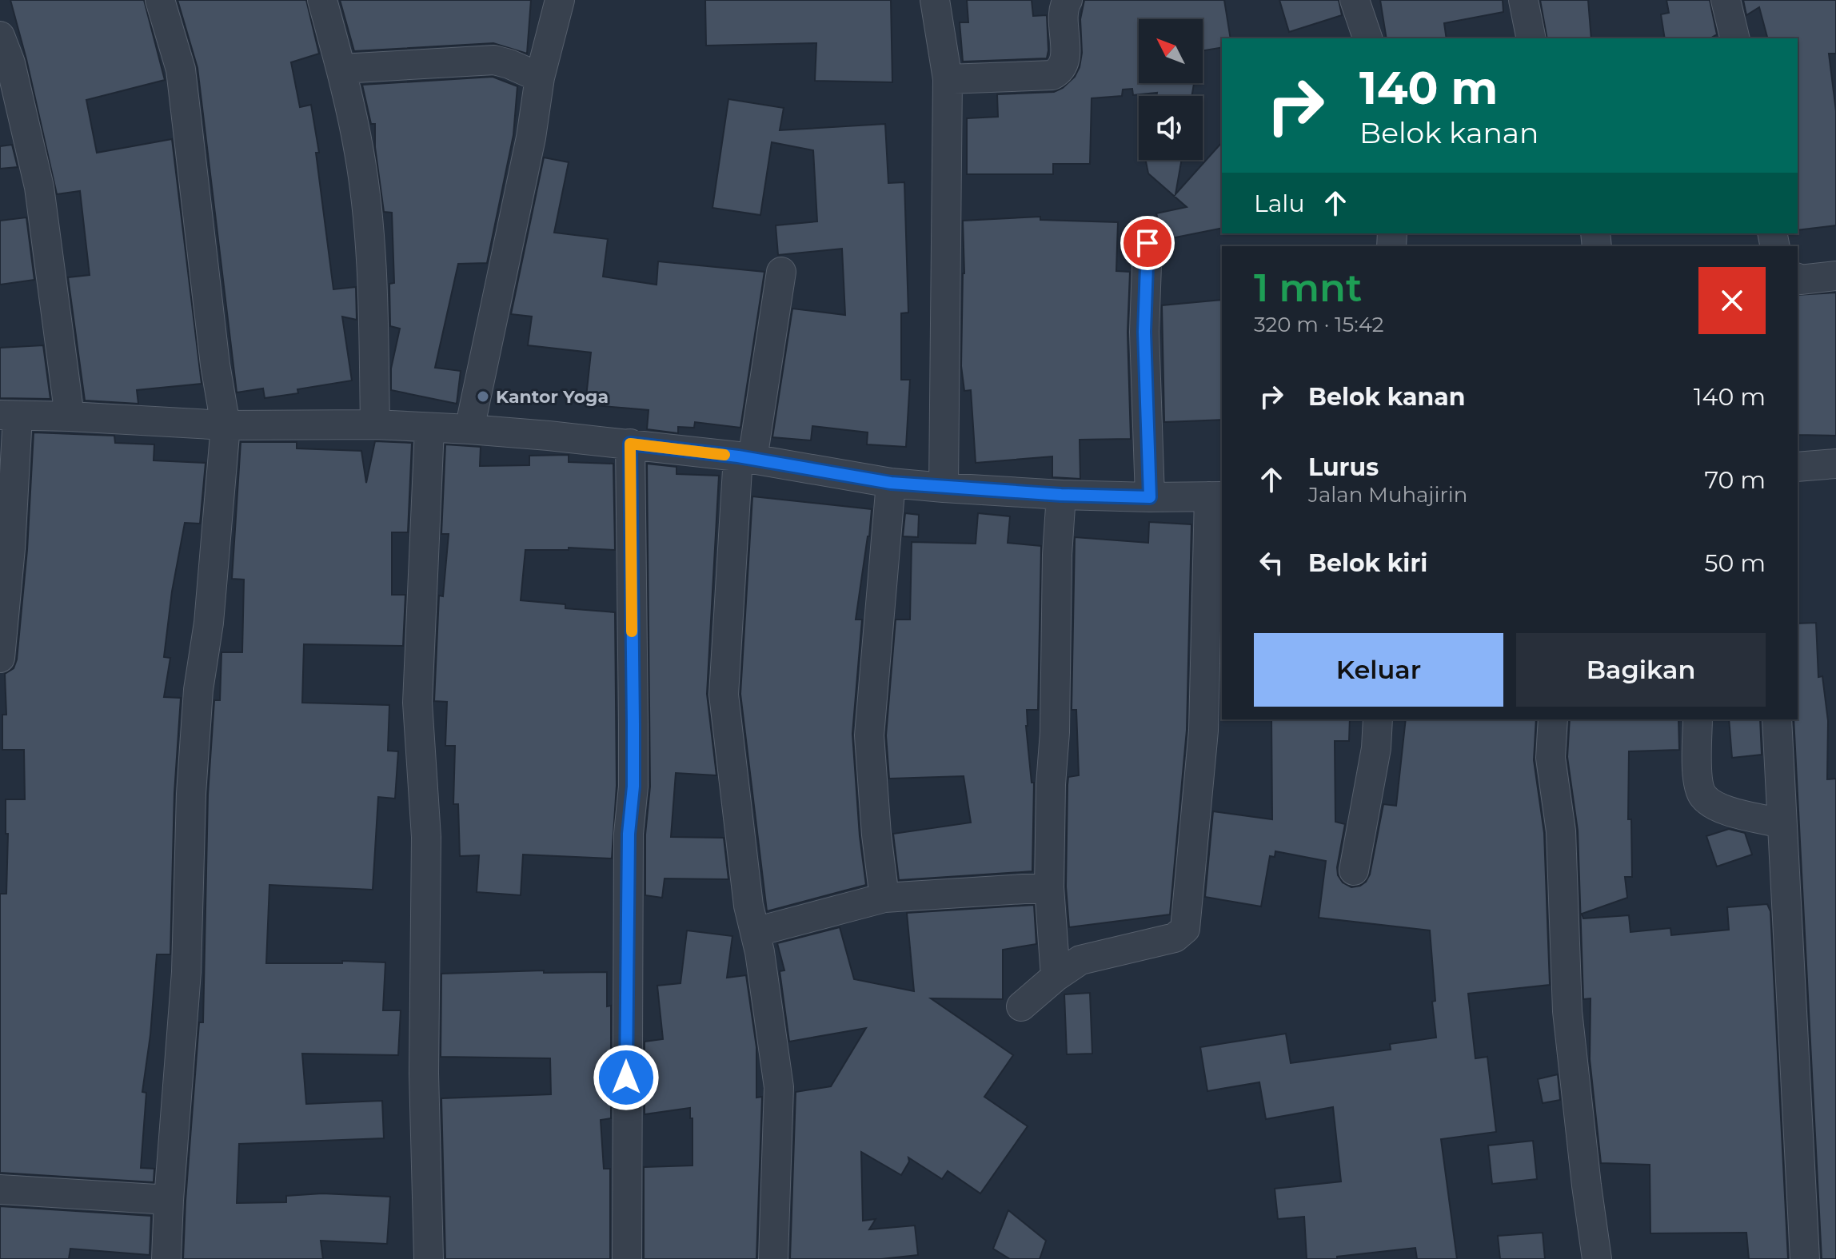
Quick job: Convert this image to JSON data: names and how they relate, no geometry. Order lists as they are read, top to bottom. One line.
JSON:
{"places":["Kantor Yoga"],"north":"top left","page":{"turn":["140 m","Belok kanan"],"then":"Lalu","heading":["1 mnt","320 m · 15:42"],"list":[{"name":"Belok kanan","value":"140 m"},{"name":"Lurus","note":"Jalan Muhajirin","value":"70 m"},{"name":"Belok kiri","value":"50 m"}],"buttons":["Keluar","Bagikan"]}}
